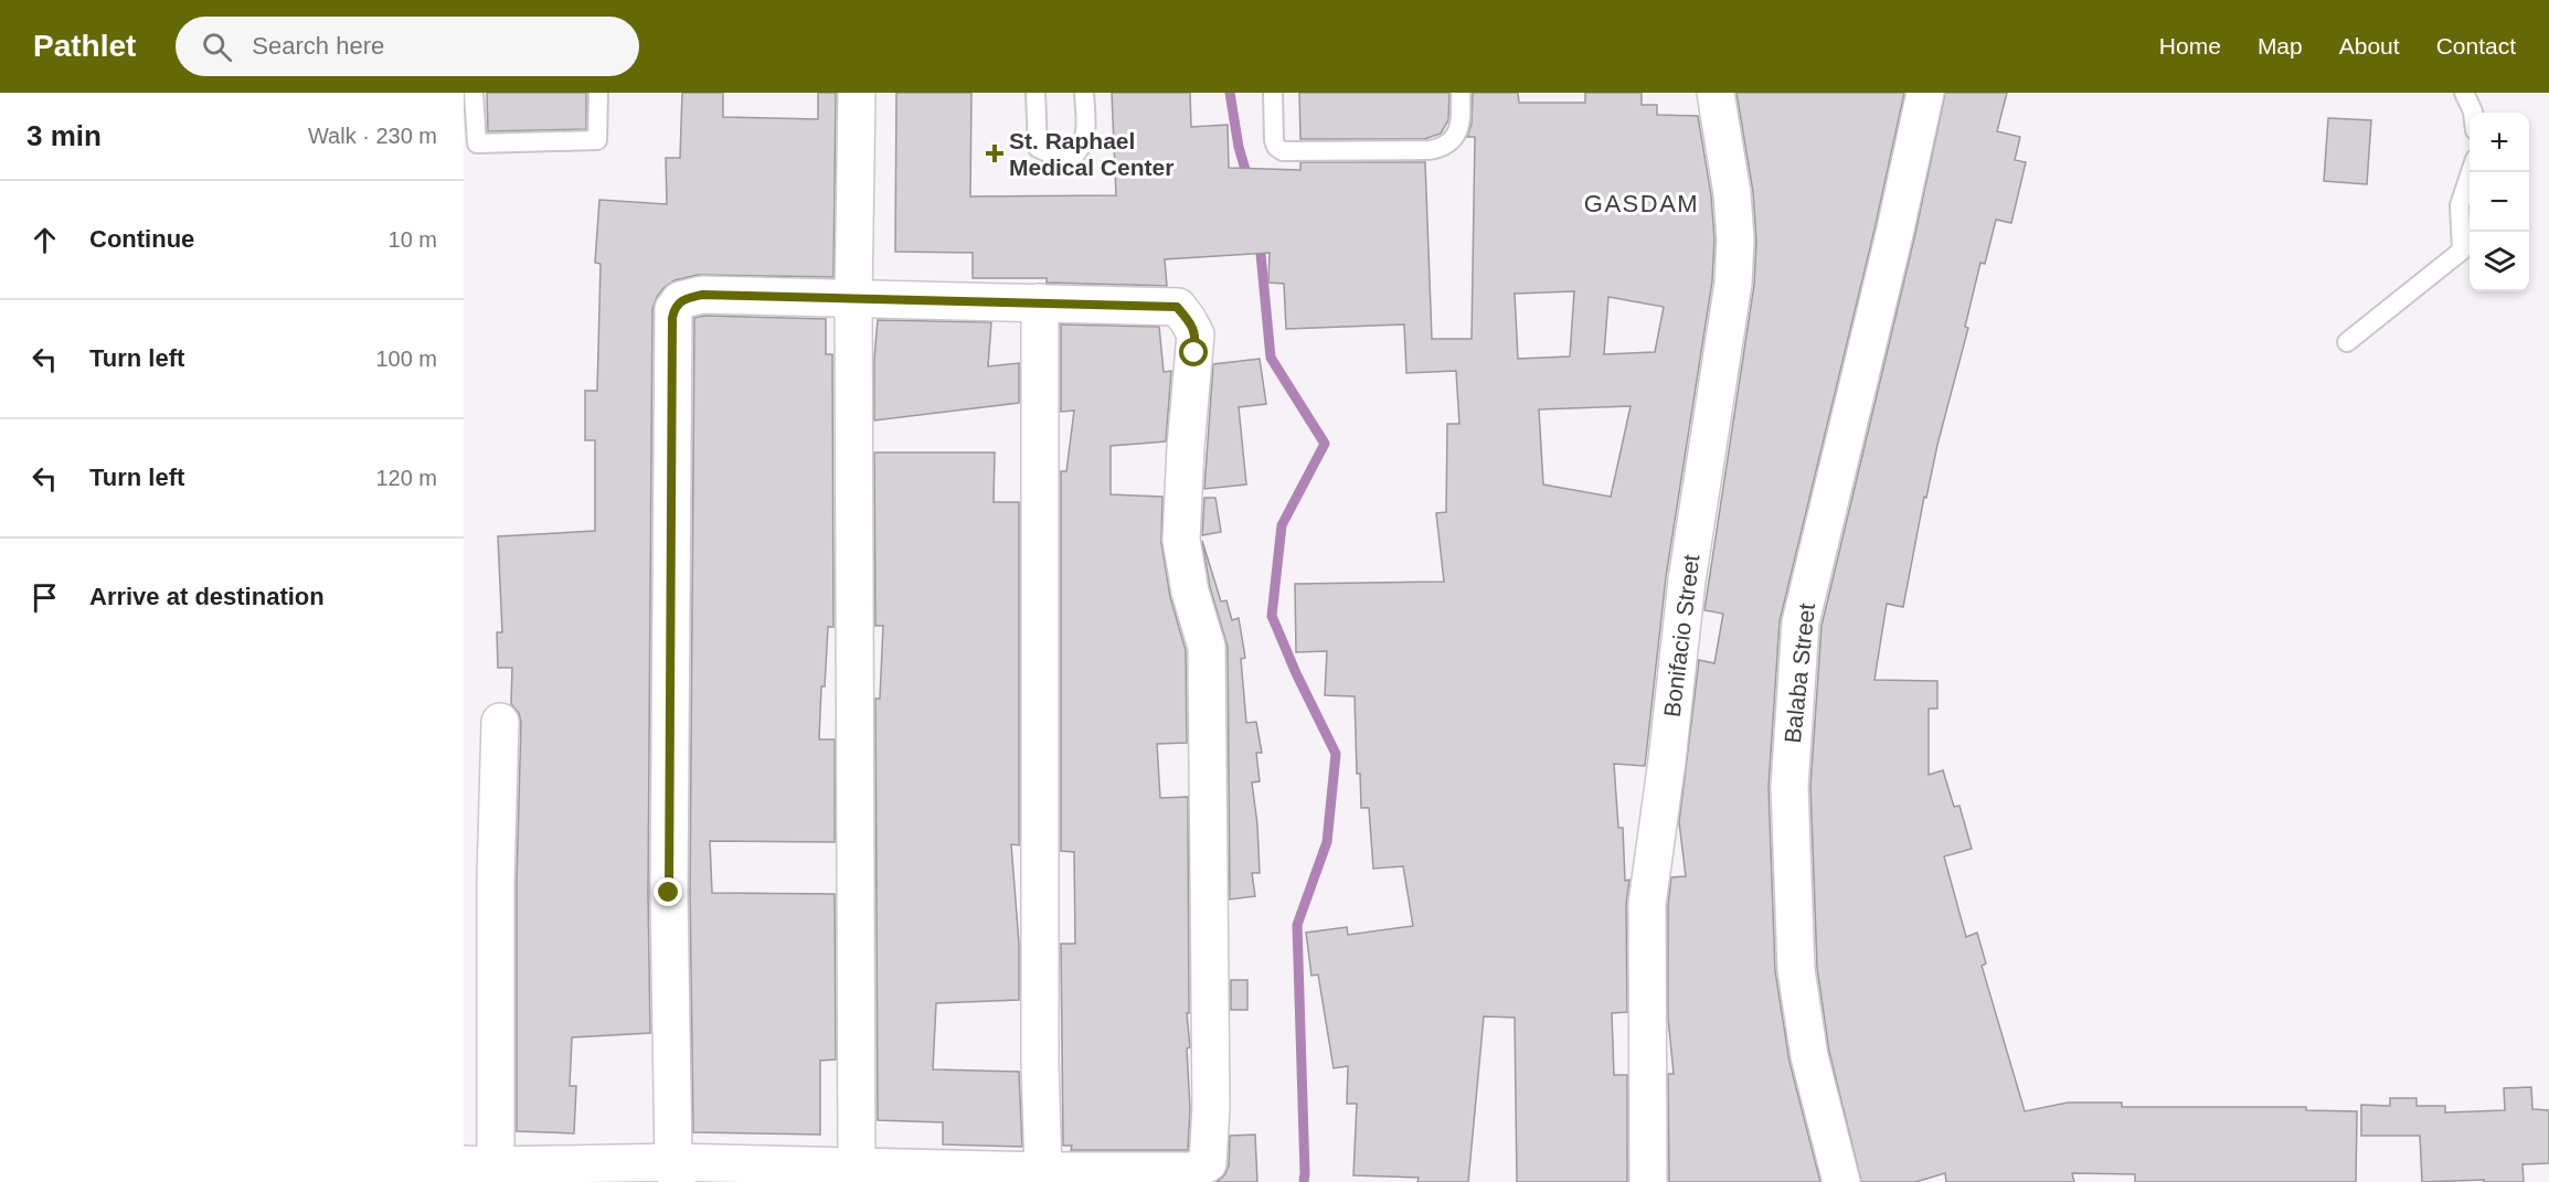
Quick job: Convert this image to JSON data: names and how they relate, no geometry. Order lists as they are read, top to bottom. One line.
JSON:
{"streets":{"street":["Bonifacio Street","Balaba Street"]},"districts":["GASDAM"],"places":{"health":["St. Raphael Medical Center"]},"page":{"header":"Pathlet","search":"Search here","nav":["Home","Map","About","Contact"],"heading":["3 min","Walk · 230 m"],"map_buttons":["+","−"],"list":[["Continue","10 m"],["Turn left","100 m"],["Turn left","120 m"],"Arrive at destination"]}}
